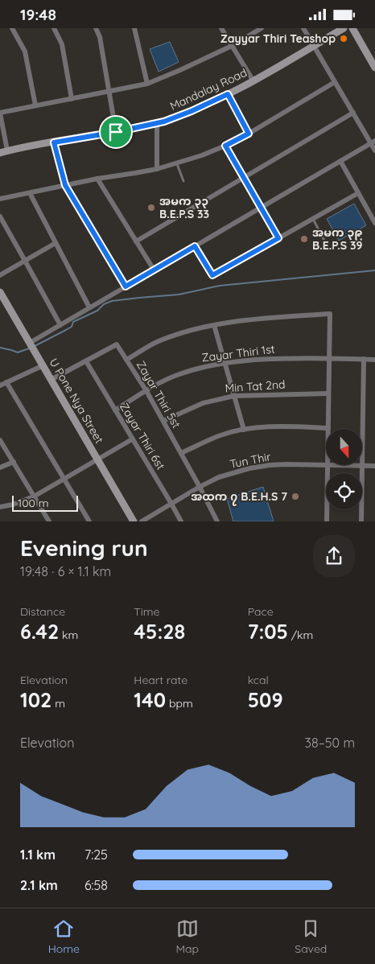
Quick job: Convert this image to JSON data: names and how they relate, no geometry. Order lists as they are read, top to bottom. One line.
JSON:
{"streets":{"street":["Mandalay Road","Zayar Thiri 1st","Min Tat 2nd","Zayar Thiri 5st","U Pone Nya Street","Zayar Thiri 6st","Tun Thir"]},"crossings":[["Zayar Thiri 1st","Zayar Thiri 5st"],["Zayar Thiri 1st","Zayar Thiri 6st"],["Min Tat 2nd","Zayar Thiri 5st"],["Zayar Thiri 5st","U Pone Nya Street"],["Zayar Thiri 5st","Zayar Thiri 6st"],["Zayar Thiri 5st","Tun Thir"],["Zayar Thiri 6st","Tun Thir"]],"places":["Zayyar Thiri Teashop","အမက ၃၃ B.E.P.S 33","အမက ၃၉ B.E.P.S 39","အထက ၇ B.E.H.S 7"],"scale_bar":"100 m","north":"bottom","page":{"status":"19:48","scale":"100 m","heading":["Evening run","19:48 · 6 × 1.1 km"],"stats":[["Distance","6.42 km"],["Time","45:28"],["Pace","7:05 /km"],["Elevation","102 m"],["Heart rate","140 bpm"],["kcal","509"]],"chart":["Elevation","38–50 m"],"list":[{"name":"1.1 km","note":"7:25"},{"name":"2.1 km","note":"6:58"}],"tabs":["Home","Map","Saved"]}}
